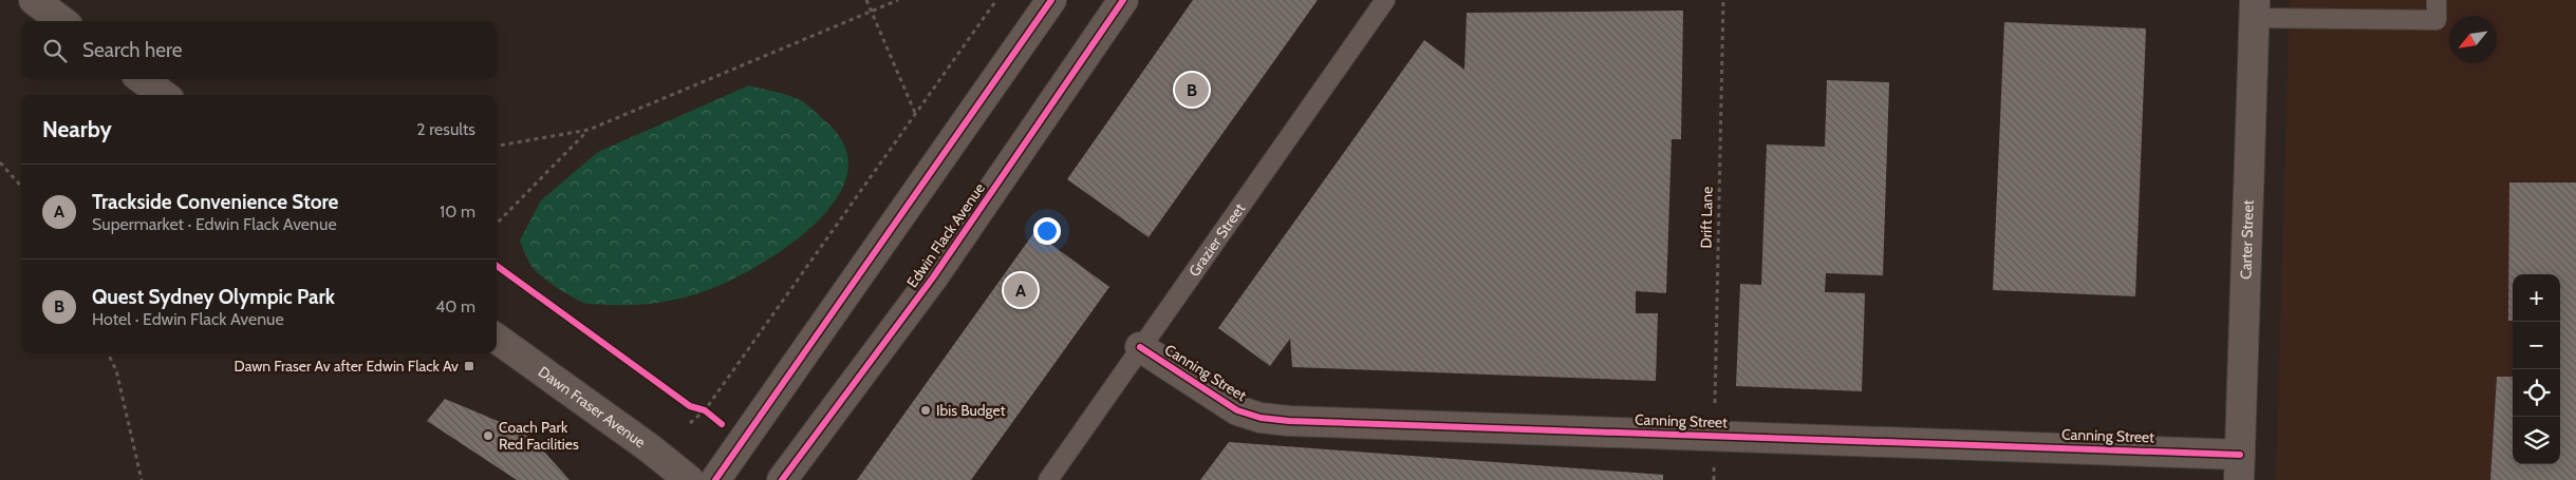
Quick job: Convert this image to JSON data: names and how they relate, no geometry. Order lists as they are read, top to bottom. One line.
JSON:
{"streets":{"street":["Edwin Flack Avenue","Carter Street","Canning Street","Dawn Fraser Avenue"],"lane":["Grazier Street"],"path":["Drift Lane"]},"crossings":[["Drift Lane","Canning Street"],["Grazier Street","Canning Street"],["Carter Street","Canning Street"]],"places":{"transit":["Dawn Fraser Av after Edwin Flack Av"],"other":["Ibis Budget","Coach Park Red Facilities"]},"north":"bottom left","page":{"search":"Search here","pins":["B","A"],"heading":["Nearby","2 results"],"list":[{"mark":"A","name":"Trackside Convenience Store","note":"Supermarket · Edwin Flack Avenue","value":"10 m"},{"mark":"B","name":"Quest Sydney Olympic Park","note":"Hotel · Edwin Flack Avenue","value":"40 m"}],"map_buttons":["+","−"]}}
